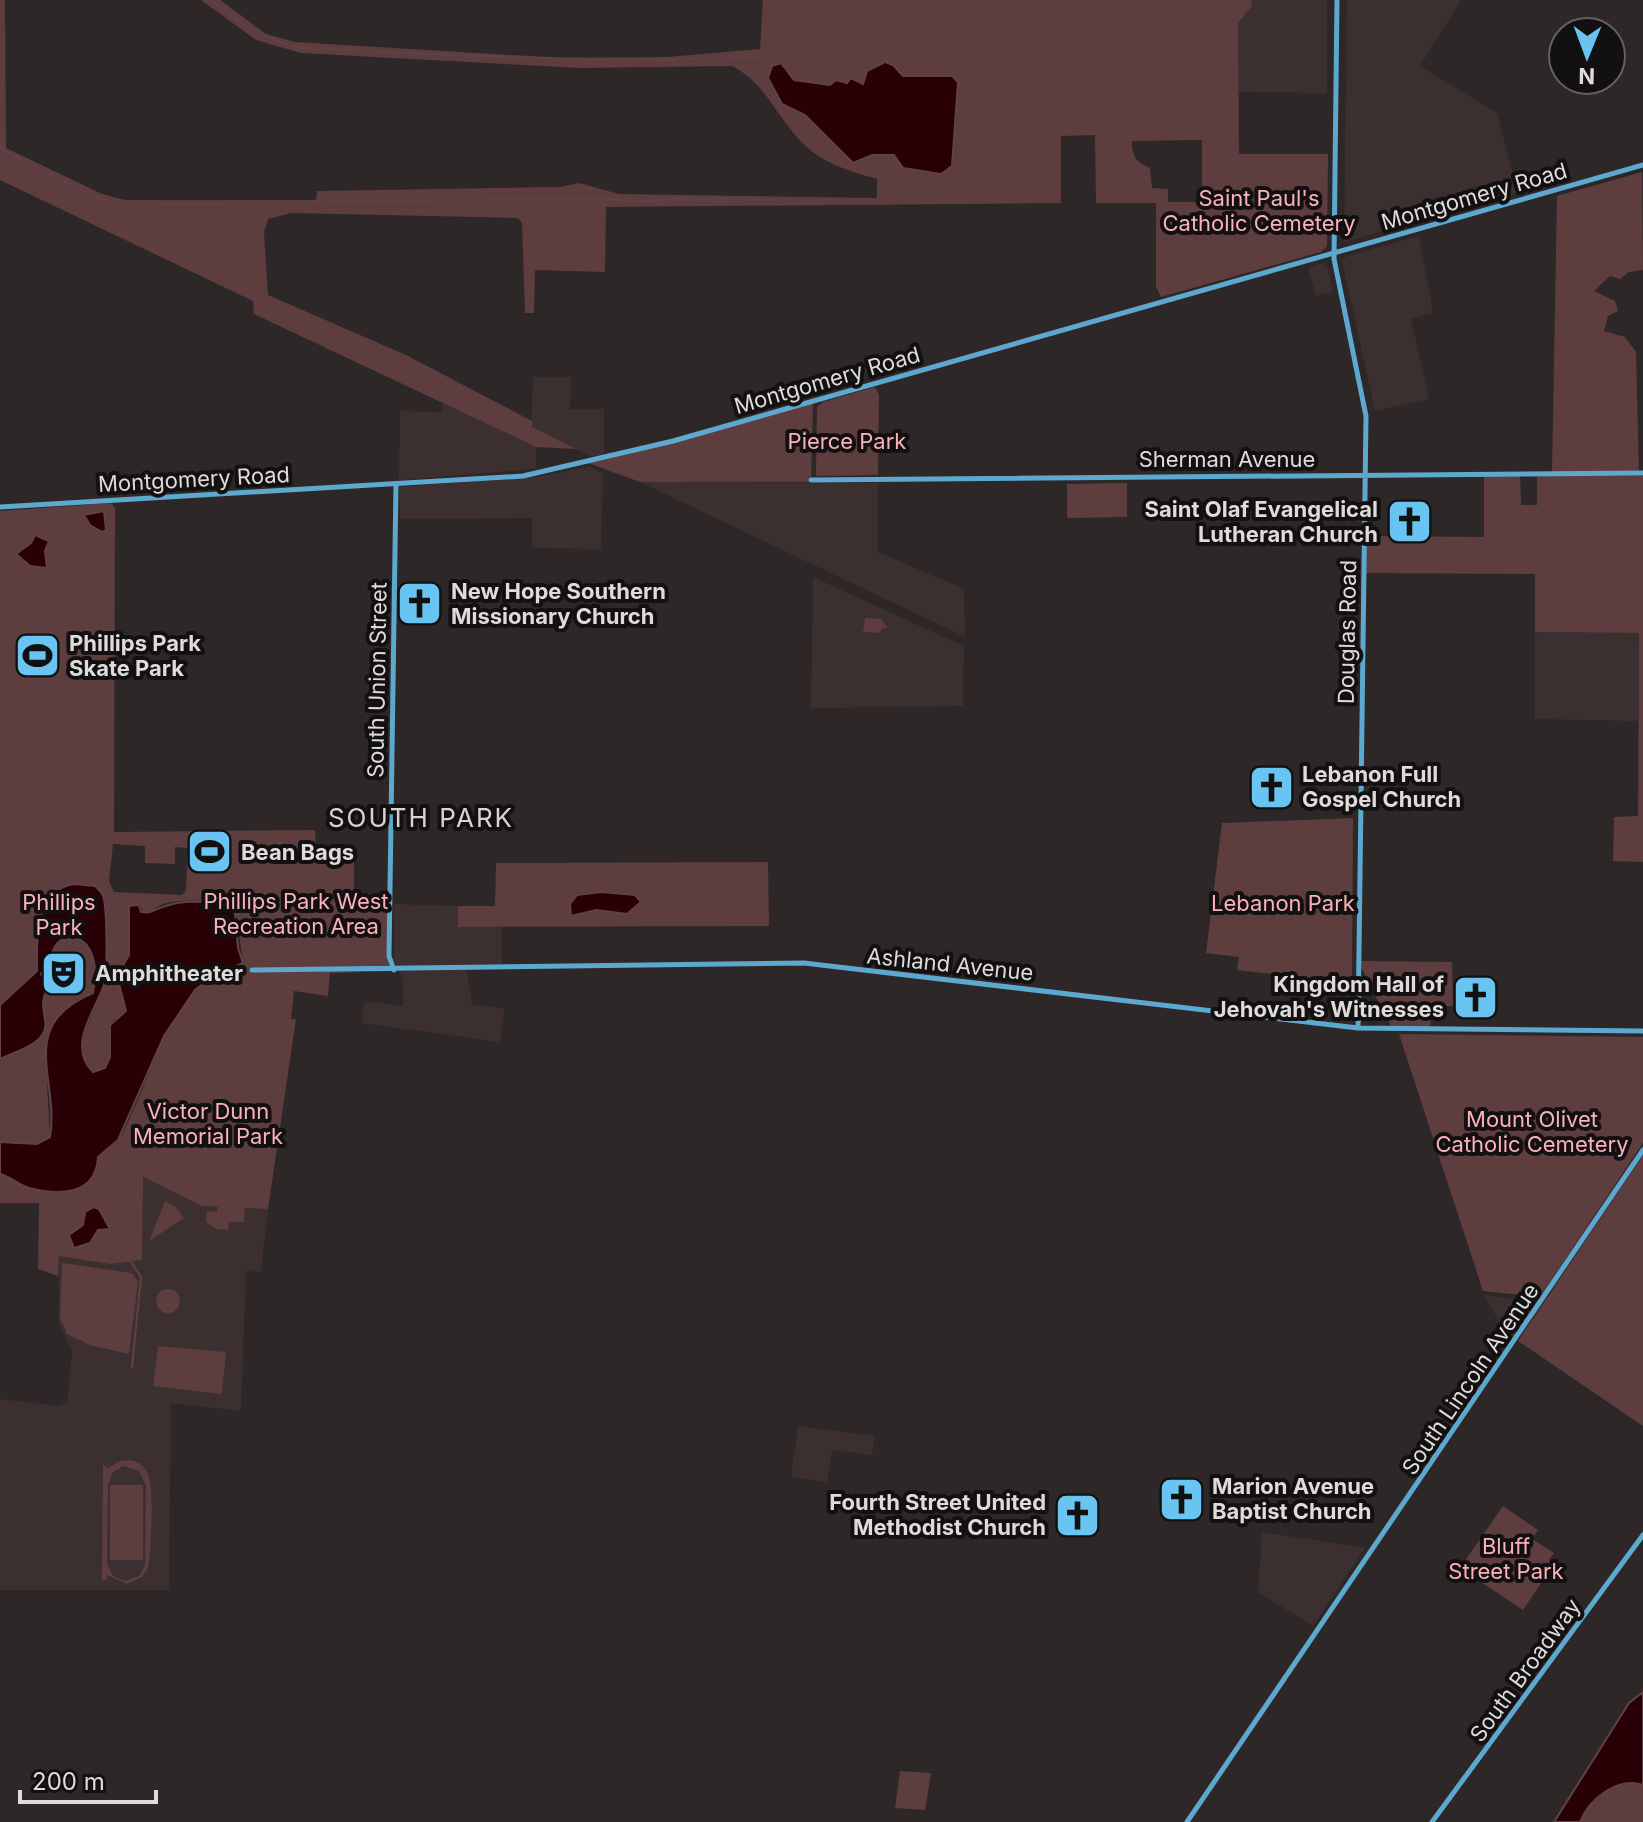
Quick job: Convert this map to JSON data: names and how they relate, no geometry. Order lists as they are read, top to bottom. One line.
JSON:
{"streets":{"street":["Montgomery Road","Sherman Avenue","Douglas Road","South Union Street","Ashland Avenue","South Lincoln Avenue","South Broadway"]},"crossings":[["Montgomery Road","Douglas Road"],["Montgomery Road","South Union Street"],["Sherman Avenue","Douglas Road"],["Douglas Road","Ashland Avenue"],["South Union Street","Ashland Avenue"]],"districts":["SOUTH PARK"],"parks":["Saint Paul's Catholic Cemetery","Pierce Park","Phillips Park West Recreation Area","Phillips Park","Lebanon Park","Victor Dunn Memorial Park","Mount Olivet Catholic Cemetery","Bluff Street Park"],"places":{"church":["Saint Olaf Evangelical Lutheran Church","New Hope Southern Missionary Church","Lebanon Full Gospel Church","Kingdom Hall of Jehovah's Witnesses","Marion Avenue Baptist Church","Fourth Street United Methodist Church"],"sports":["Phillips Park Skate Park","Bean Bags"],"theatre":["Amphitheater"]},"scale_bar":"200 m","north":"bottom"}
